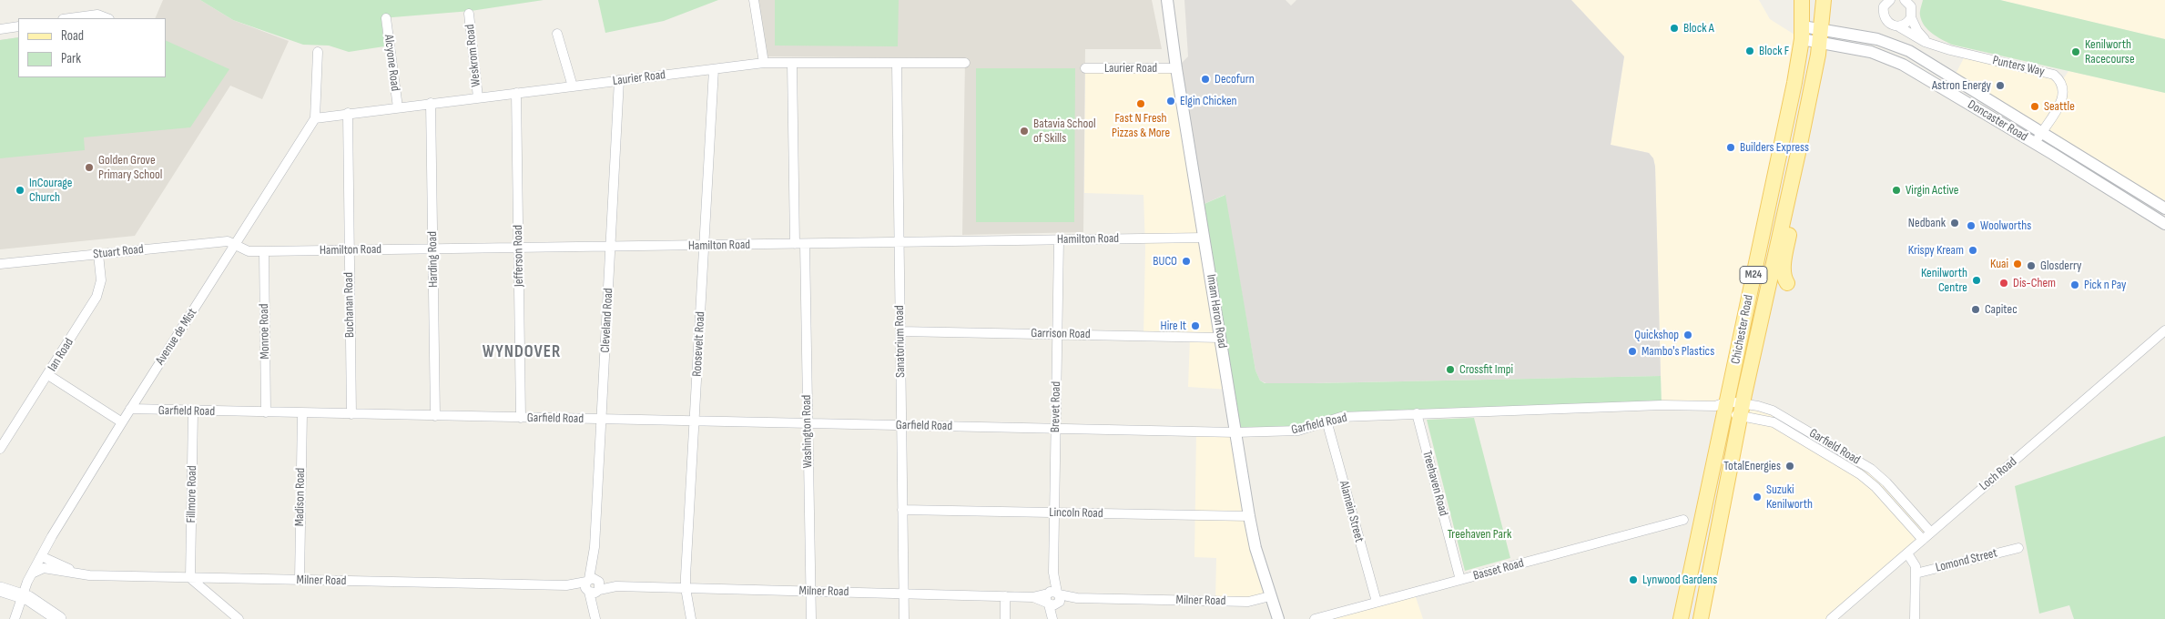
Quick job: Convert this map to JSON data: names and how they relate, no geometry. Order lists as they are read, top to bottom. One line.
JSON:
{"streets":{"main road":["M24","Chichester Road"],"street":["Weskrom Road","Alcyone Road","Punters Way","Laurier Road","Doncaster Road","Hamilton Road","Stuart Road","Jefferson Road","Harding Road","Buchanan Road","Imam Haron Road","Cleveland Road","Monroe Road","Garrison Road","Avenue de Mist","Sanatorium Road","Roosevelt Road","Ian Road","Brevet Road","Garfield Road","Washington Road","Loch Road","Treehaven Road","Fillmore Road","Madison Road","Alamein Street","Lincoln Road","Lomond Street","Basset Road","Milner Road"]},"crossings":[["Weskrom Road","Laurier Road"],["Alcyone Road","Laurier Road"],["Punters Way","Doncaster Road"],["Laurier Road","Jefferson Road"],["Laurier Road","Harding Road"],["Laurier Road","Buchanan Road"],["Laurier Road","Imam Haron Road"],["Laurier Road","Cleveland Road"],["Laurier Road","Avenue de Mist"],["Laurier Road","Sanatorium Road"],["Laurier Road","Roosevelt Road"],["Doncaster Road","M24"],["Doncaster Road","Chichester Road"],["Hamilton Road","Stuart Road"],["Hamilton Road","Jefferson Road"],["Hamilton Road","Harding Road"],["Hamilton Road","Buchanan Road"],["Hamilton Road","Imam Haron Road"],["Hamilton Road","Cleveland Road"],["Hamilton Road","Monroe Road"],["Hamilton Road","Avenue de Mist"],["Hamilton Road","Sanatorium Road"],["Hamilton Road","Roosevelt Road"],["Hamilton Road","Brevet Road"],["Hamilton Road","Washington Road"],["Stuart Road","Avenue de Mist"],["Stuart Road","Ian Road"],["Jefferson Road","Garfield Road"],["Harding Road","Garfield Road"],["M24","Chichester Road"],["Buchanan Road","Garfield Road"],["Imam Haron Road","Garrison Road"],["Imam Haron Road","Garfield Road"],["Imam Haron Road","Lincoln Road"],["Imam Haron Road","Milner Road"],["Cleveland Road","Garfield Road"],["Cleveland Road","Milner Road"],["Chichester Road","Garfield Road"],["Monroe Road","Garfield Road"],["Garrison Road","Sanatorium Road"],["Garrison Road","Brevet Road"],["Avenue de Mist","Garfield Road"],["Avenue de Mist","Milner Road"],["Sanatorium Road","Garfield Road"],["Sanatorium Road","Lincoln Road"],["Sanatorium Road","Milner Road"],["Roosevelt Road","Garfield Road"],["Roosevelt Road","Milner Road"],["Brevet Road","Garfield Road"],["Brevet Road","Lincoln Road"],["Brevet Road","Milner Road"],["Garfield Road","Washington Road"],["Garfield Road","Loch Road"],["Garfield Road","Treehaven Road"],["Garfield Road","Fillmore Road"],["Garfield Road","Madison Road"],["Garfield Road","Alamein Street"],["Washington Road","Milner Road"],["Treehaven Road","Basset Road"],["Fillmore Road","Milner Road"],["Madison Road","Milner Road"],["Alamein Street","Basset Road"]],"districts":["WYNDOVER"],"parks":["Treehaven Park"],"places":["Block A","Block F","Kenilworth Racecourse","Decofurn","Astron Energy","Elgin Chicken","Fast N Fresh Pizzas & More","Seattle","Batavia School of Skills","Builders Express","Golden Grove Primary School","InCourage Church","Virgin Active","Nedbank","Woolworths","Krispy Kream","BUCO","Kuai","Glosderry","Kenilworth Centre","Dis-Chem","Pick n Pay","Capitec","Hire It","Quickshop","Mambo's Plastics","Crossfit Impi","TotalEnergies","Suzuki Kenilworth","Lynwood Gardens"],"legend":["Road","Park"]}
